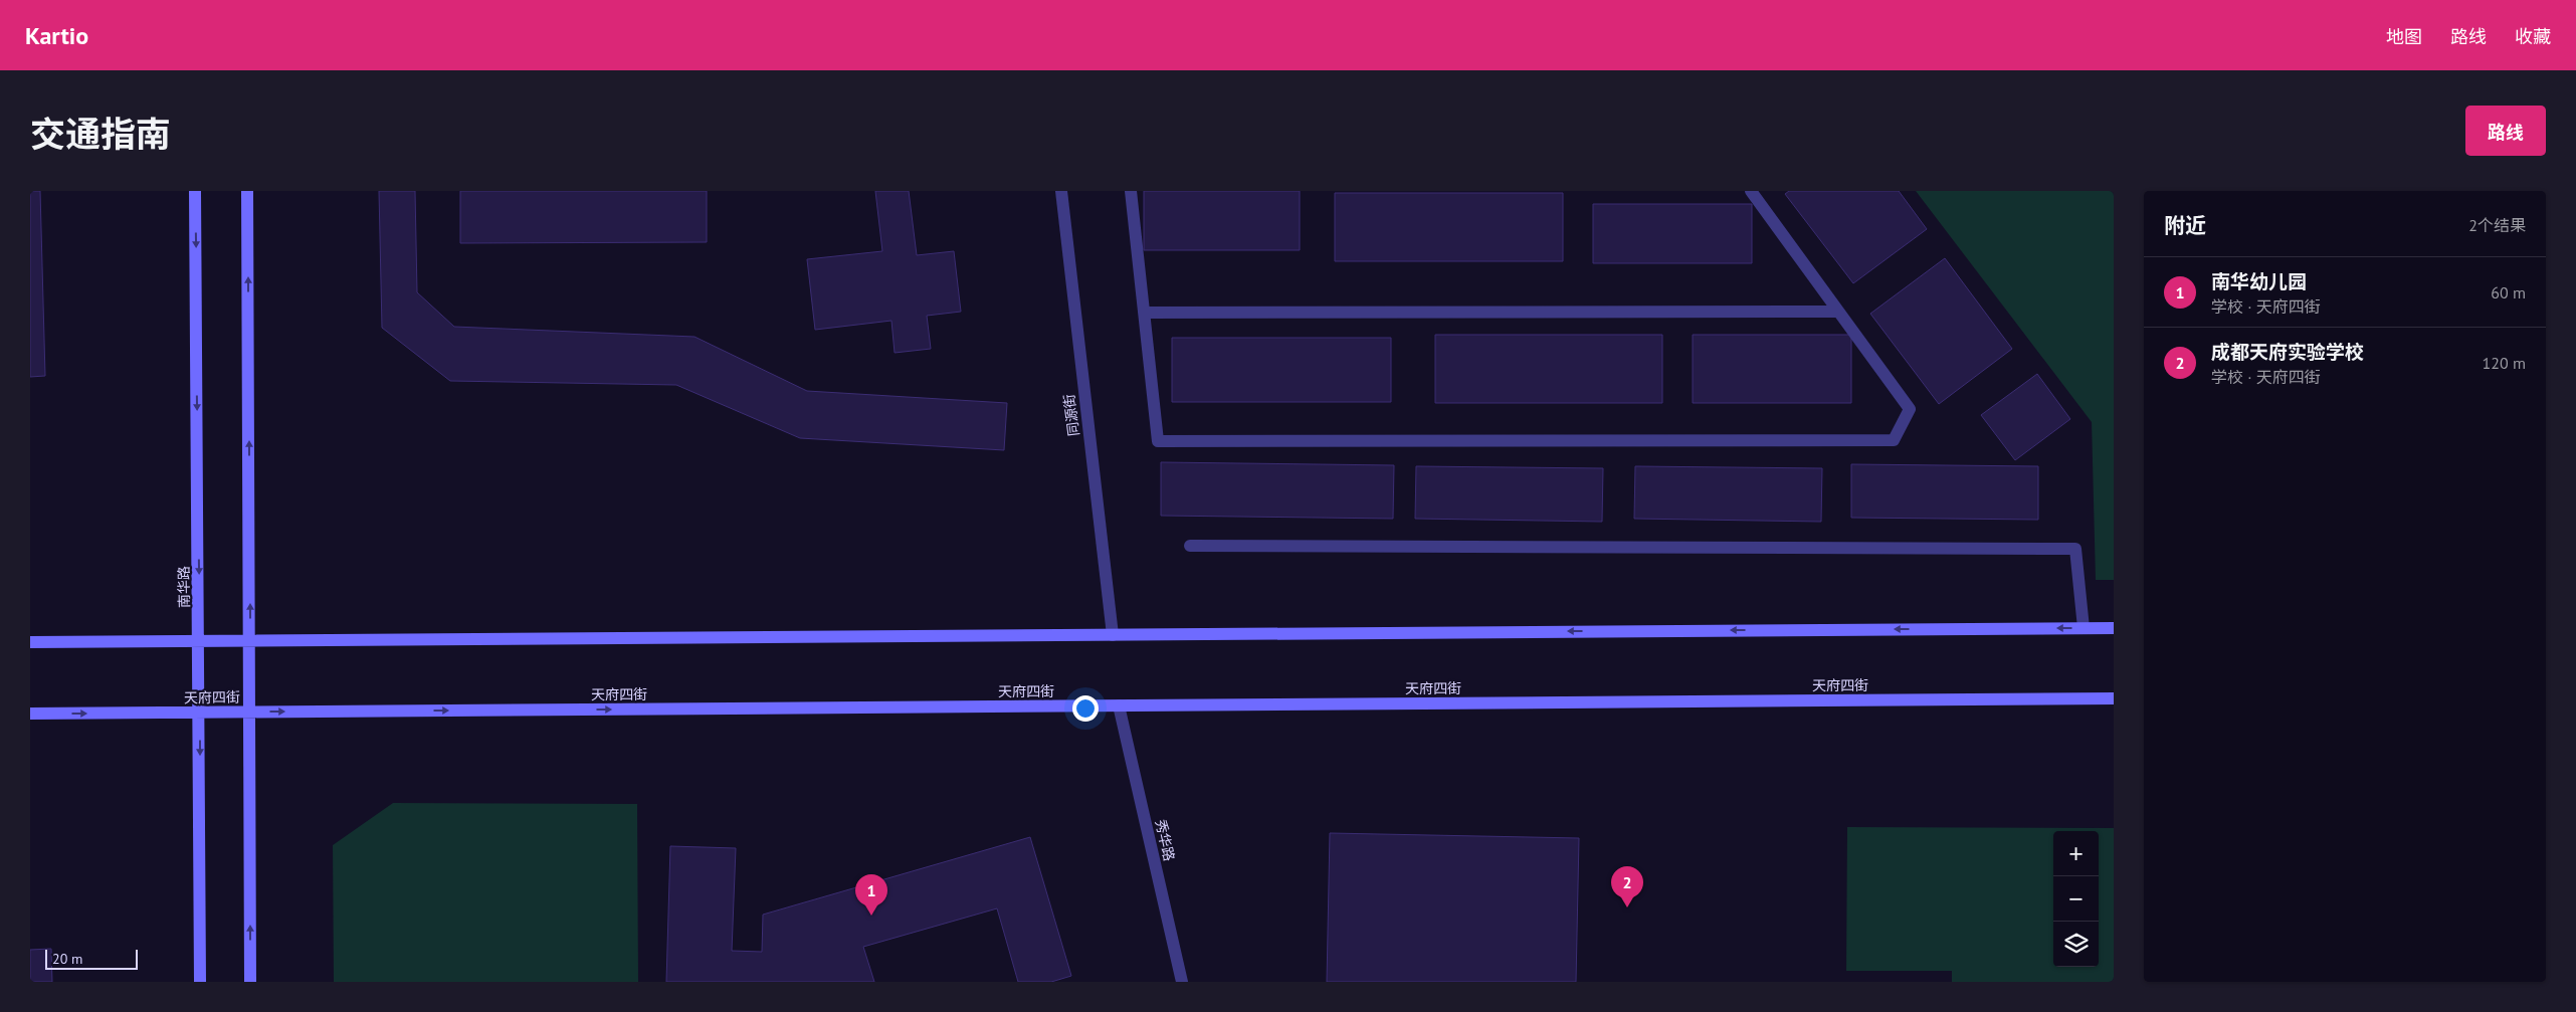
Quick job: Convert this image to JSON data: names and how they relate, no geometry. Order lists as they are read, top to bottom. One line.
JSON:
{"streets":{"main road":["南华路","天府四街"],"street":["同源街","秀华路"]},"crossings":[["南华路","天府四街"],["天府四街","秀华路"]],"scale_bar":"20 m","page":{"header":"Kartio","nav":["地图","路线","收藏"],"title":"交通指南","buttons":"路线","heading":["附近","2个结果"],"list":[{"mark":"1","name":"南华幼儿园","note":"学校 · 天府四街","value":"60 m"},{"mark":"2","name":"成都天府实验学校","note":"学校 · 天府四街","value":"120 m"}],"map_buttons":["+","−"],"pins":["2","1"],"scale":"20 m"}}
